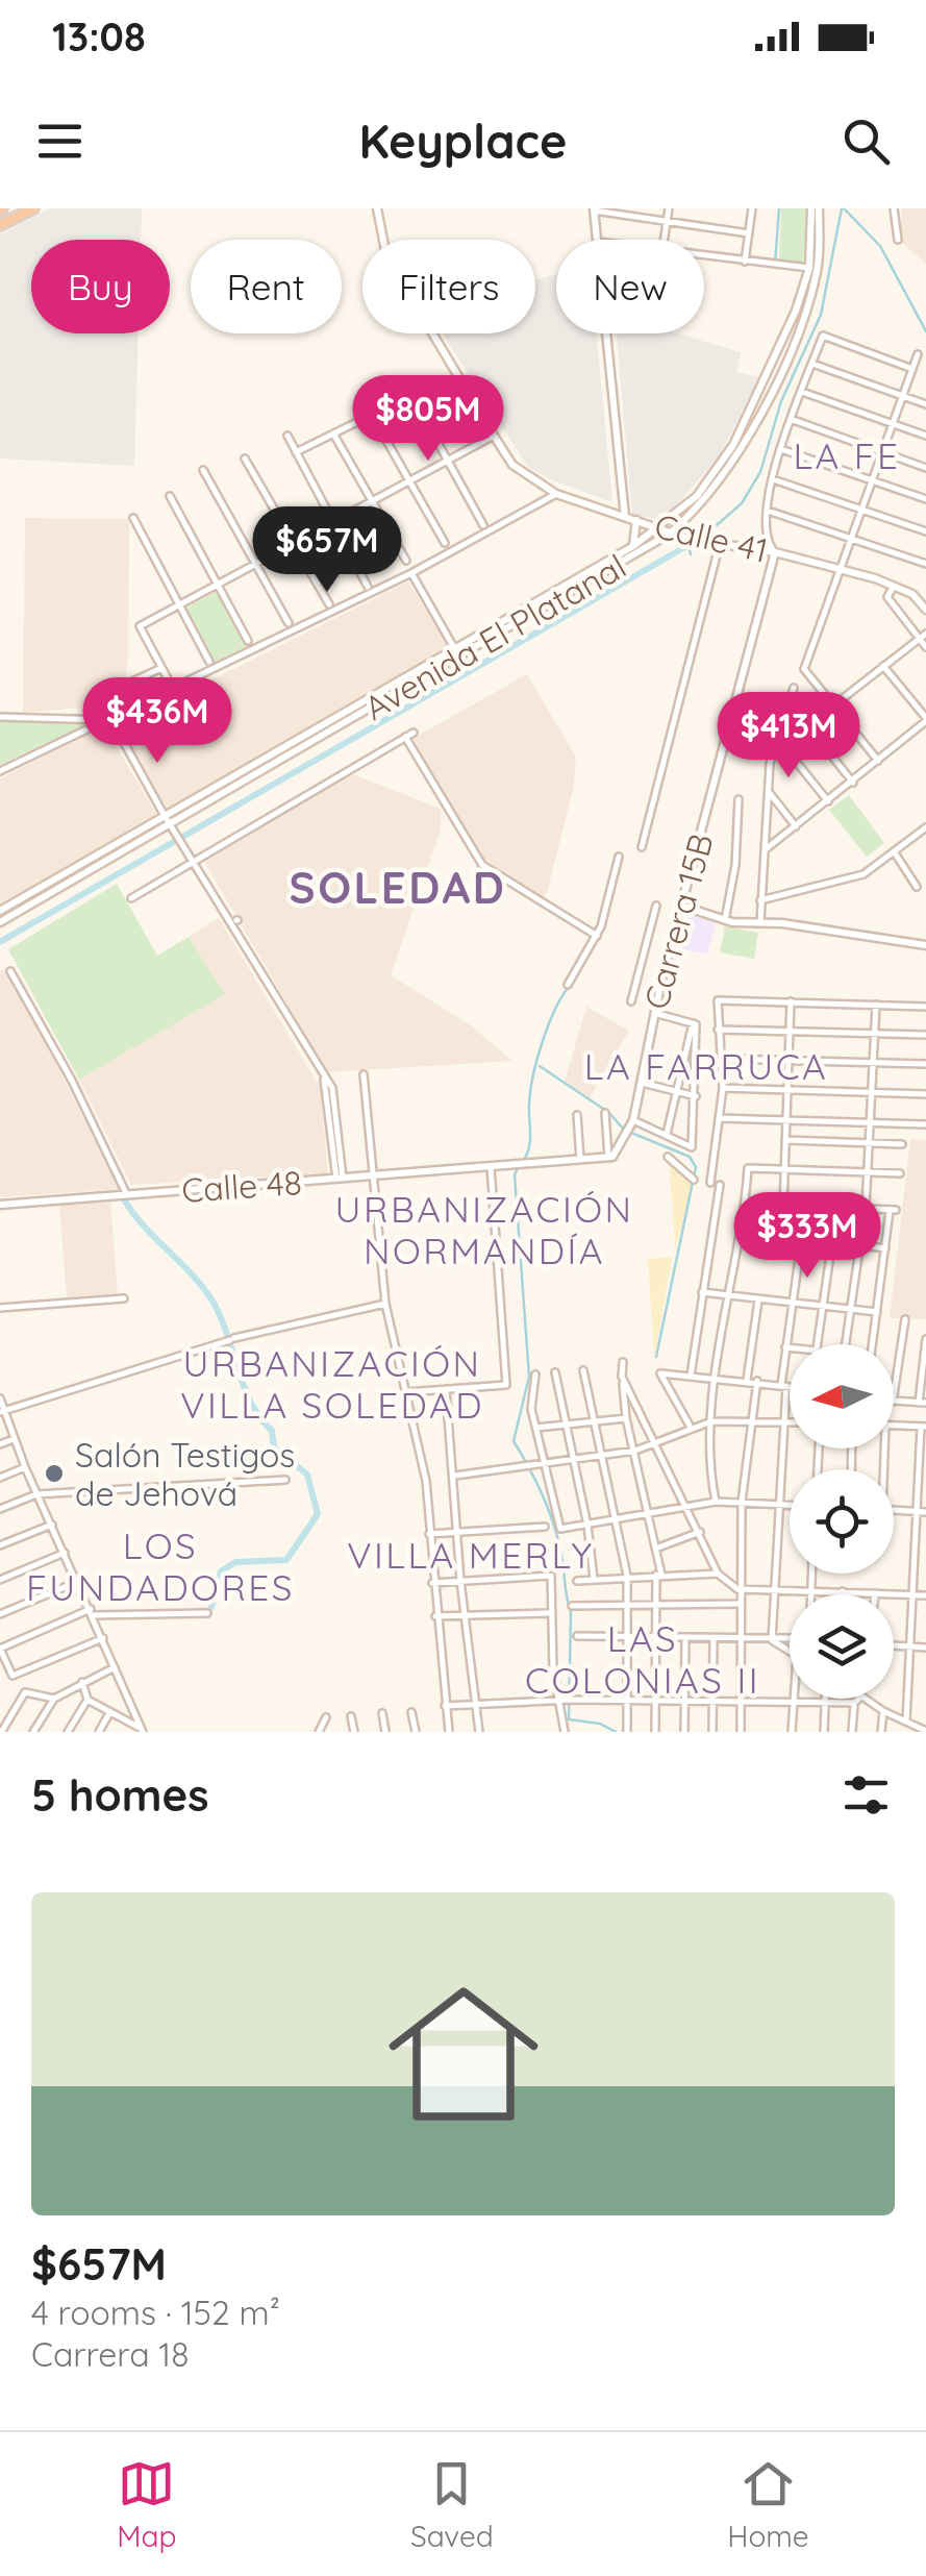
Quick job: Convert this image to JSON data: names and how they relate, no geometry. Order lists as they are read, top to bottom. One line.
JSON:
{"streets":{"main road":["Calle 41","Avenida El Platanal","Carrera 15B","Calle 48"]},"crossings":[["Calle 41","Avenida El Platanal"],["Calle 41","Carrera 15B"],["Carrera 15B","Calle 48"]],"districts":["LA FE","SOLEDAD","LA FARRUCA","URBANIZACIÓN NORMANDÍA","URBANIZACIÓN VILLA SOLEDAD","LOS FUNDADORES","VILLA MERLY","LAS COLONIAS II"],"places":["Salón Testigos de Jehová"],"north":"left","page":{"status":"13:08","header":"Keyplace","chip":["Buy","Rent","Filters","New"],"price":["$805M","$657M","$436M","$413M","$333M"],"heading":"5 homes","list":[{"name":"$657M","note":"4 rooms · 152 m² · Carrera 18"}],"tabs":["Map","Saved","Home"]}}
